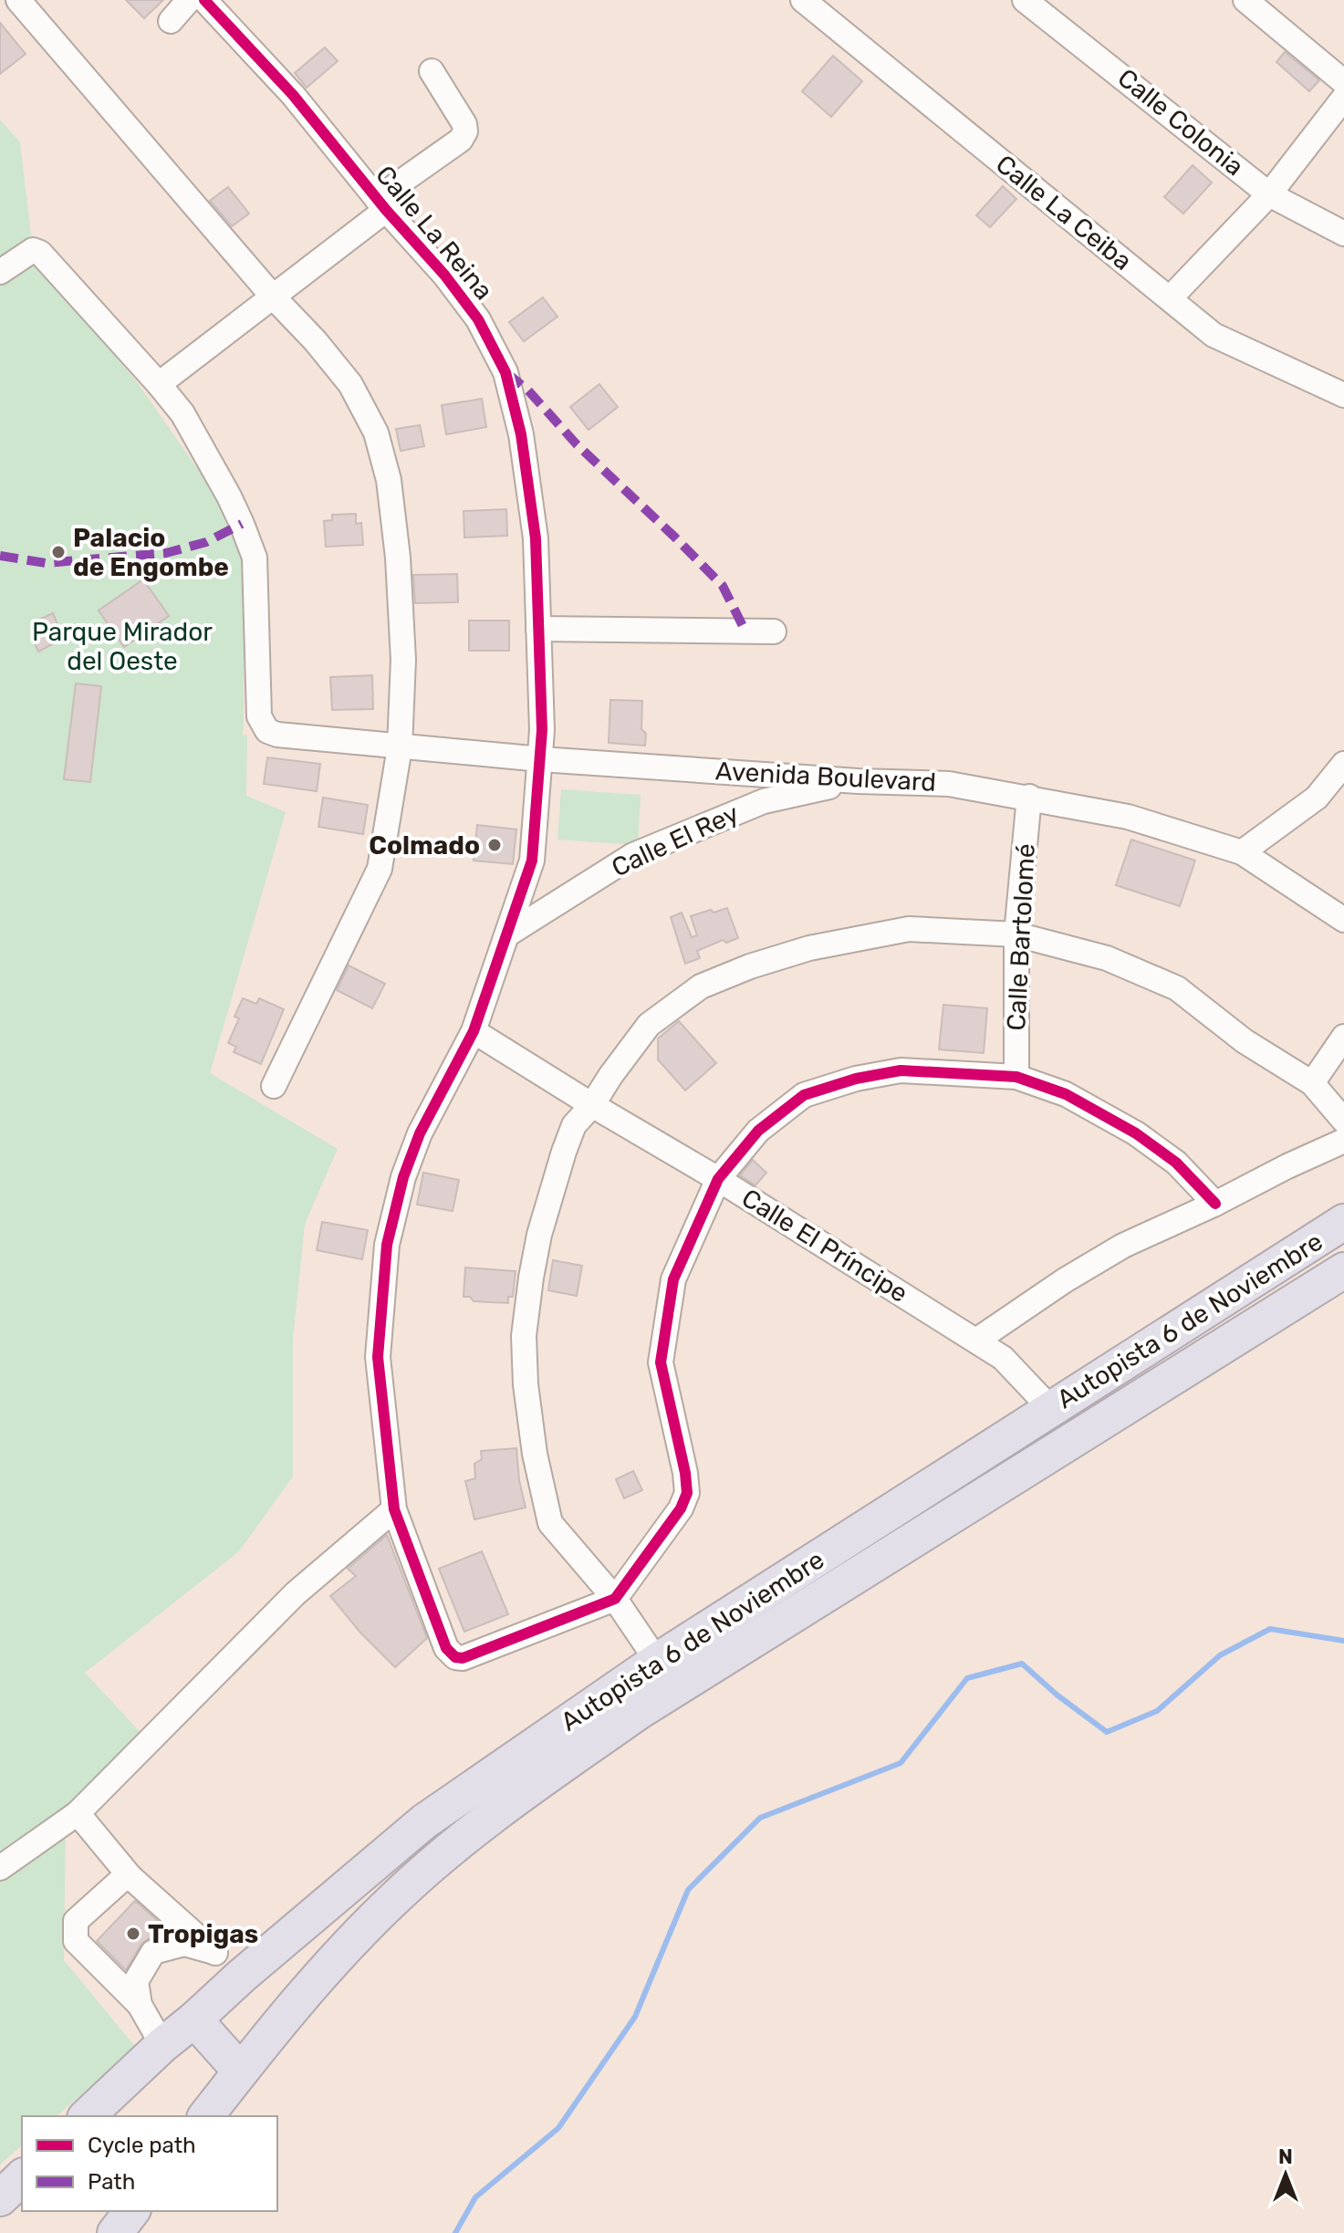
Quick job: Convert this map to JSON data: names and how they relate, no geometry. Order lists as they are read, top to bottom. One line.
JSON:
{"streets":{"highway":["Autopista 6 de Noviembre"],"street":["Calle Colonia","Calle La Ceiba","Calle La Reina","Avenida Boulevard","Calle El Rey","Calle Bartolomé","Calle El Príncipe"]},"crossings":[["Calle La Reina","Avenida Boulevard"],["Calle La Reina","Calle El Rey"],["Calle La Reina","Calle El Príncipe"],["Avenida Boulevard","Calle El Rey"],["Avenida Boulevard","Calle Bartolomé"],["Calle El Príncipe","Autopista 6 de Noviembre"]],"parks":["Parque Mirador del Oeste"],"places":["Palacio de Engombe","Colmado","Tropigas"],"legend":["Cycle path","Path"],"north":"top"}
